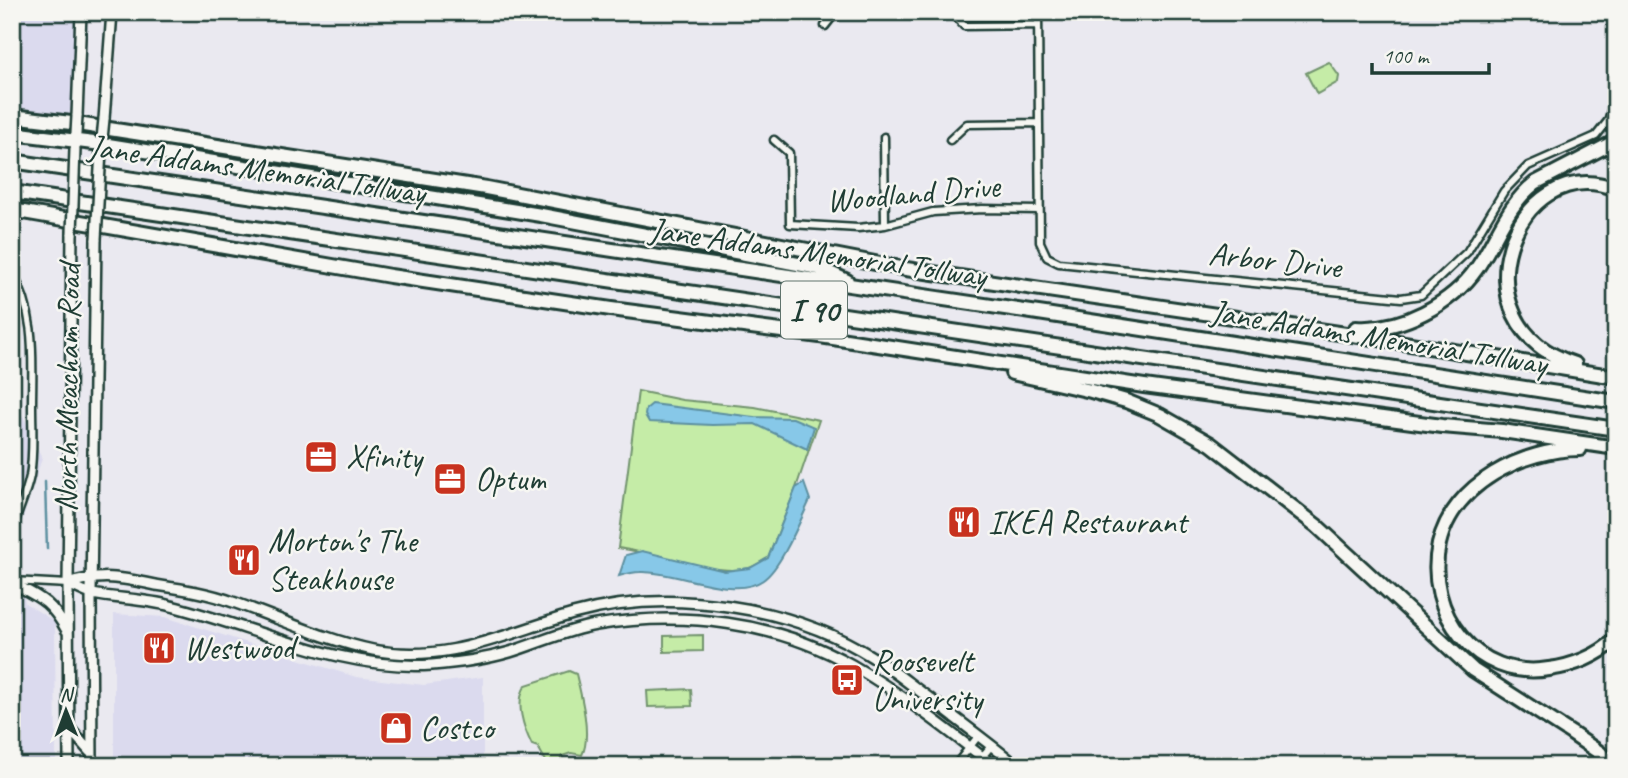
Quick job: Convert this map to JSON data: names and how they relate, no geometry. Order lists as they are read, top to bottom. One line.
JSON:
{"streets":{"highway":["Jane Addams Memorial Tollway","I 90"],"street":["Woodland Drive","Arbor Drive","North Meacham Road"]},"crossings":[["Woodland Drive","Arbor Drive"]],"places":{"office":["Xfinity","Optum"],"restaurant":["IKEA Restaurant","Morton's The Steakhouse","Westwood"],"bus stop":["Roosevelt University"],"shop":["Costco"]},"scale_bar":"100 m","north":"top"}
